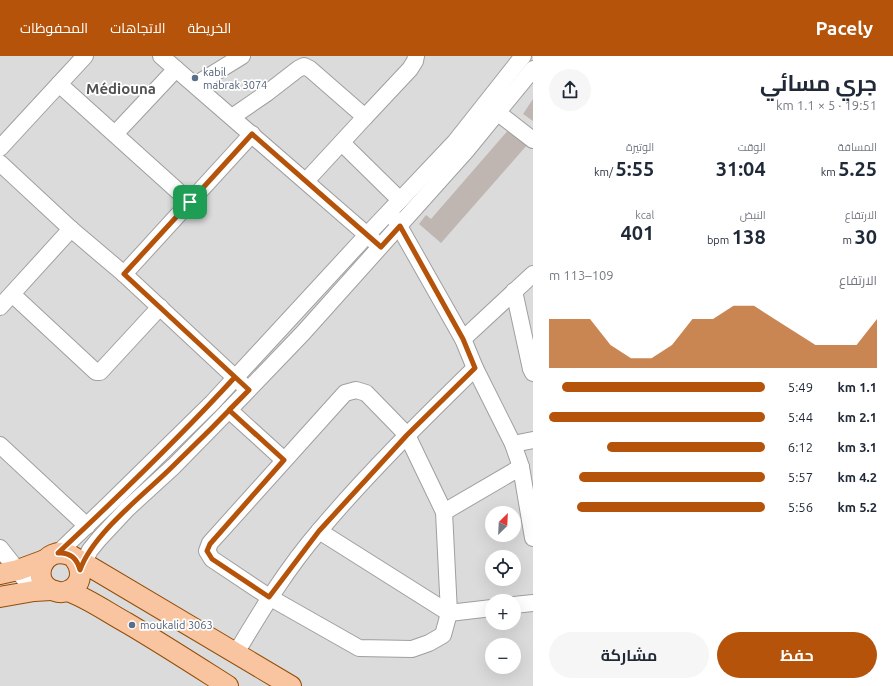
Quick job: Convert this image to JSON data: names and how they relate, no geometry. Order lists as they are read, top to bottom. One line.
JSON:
{"districts":["Médiouna"],"places":["kabil mabrak 3074","moukalid 3063"],"north":"top right","page":{"header":"Pacely","nav":["الخريطة","الاتجاهات","المحفوظات"],"heading":["جري مسائي","19:51 · 5 × 1.1 km"],"stats":[["المسافة","5.25 km"],["الوقت","31:04"],["الوتيرة","5:55 /km"],["الارتفاع","30 m"],["النبض","138 bpm"],["kcal","401"]],"chart":["الارتفاع","109–113 m"],"list":[{"name":"1.1 km","note":"5:49"},{"name":"2.1 km","note":"5:44"},{"name":"3.1 km","note":"6:12"},{"name":"4.2 km","note":"5:57"},{"name":"5.2 km","note":"5:56"}],"map_buttons":["+","−"],"buttons":["حفظ","مشاركة"]}}
